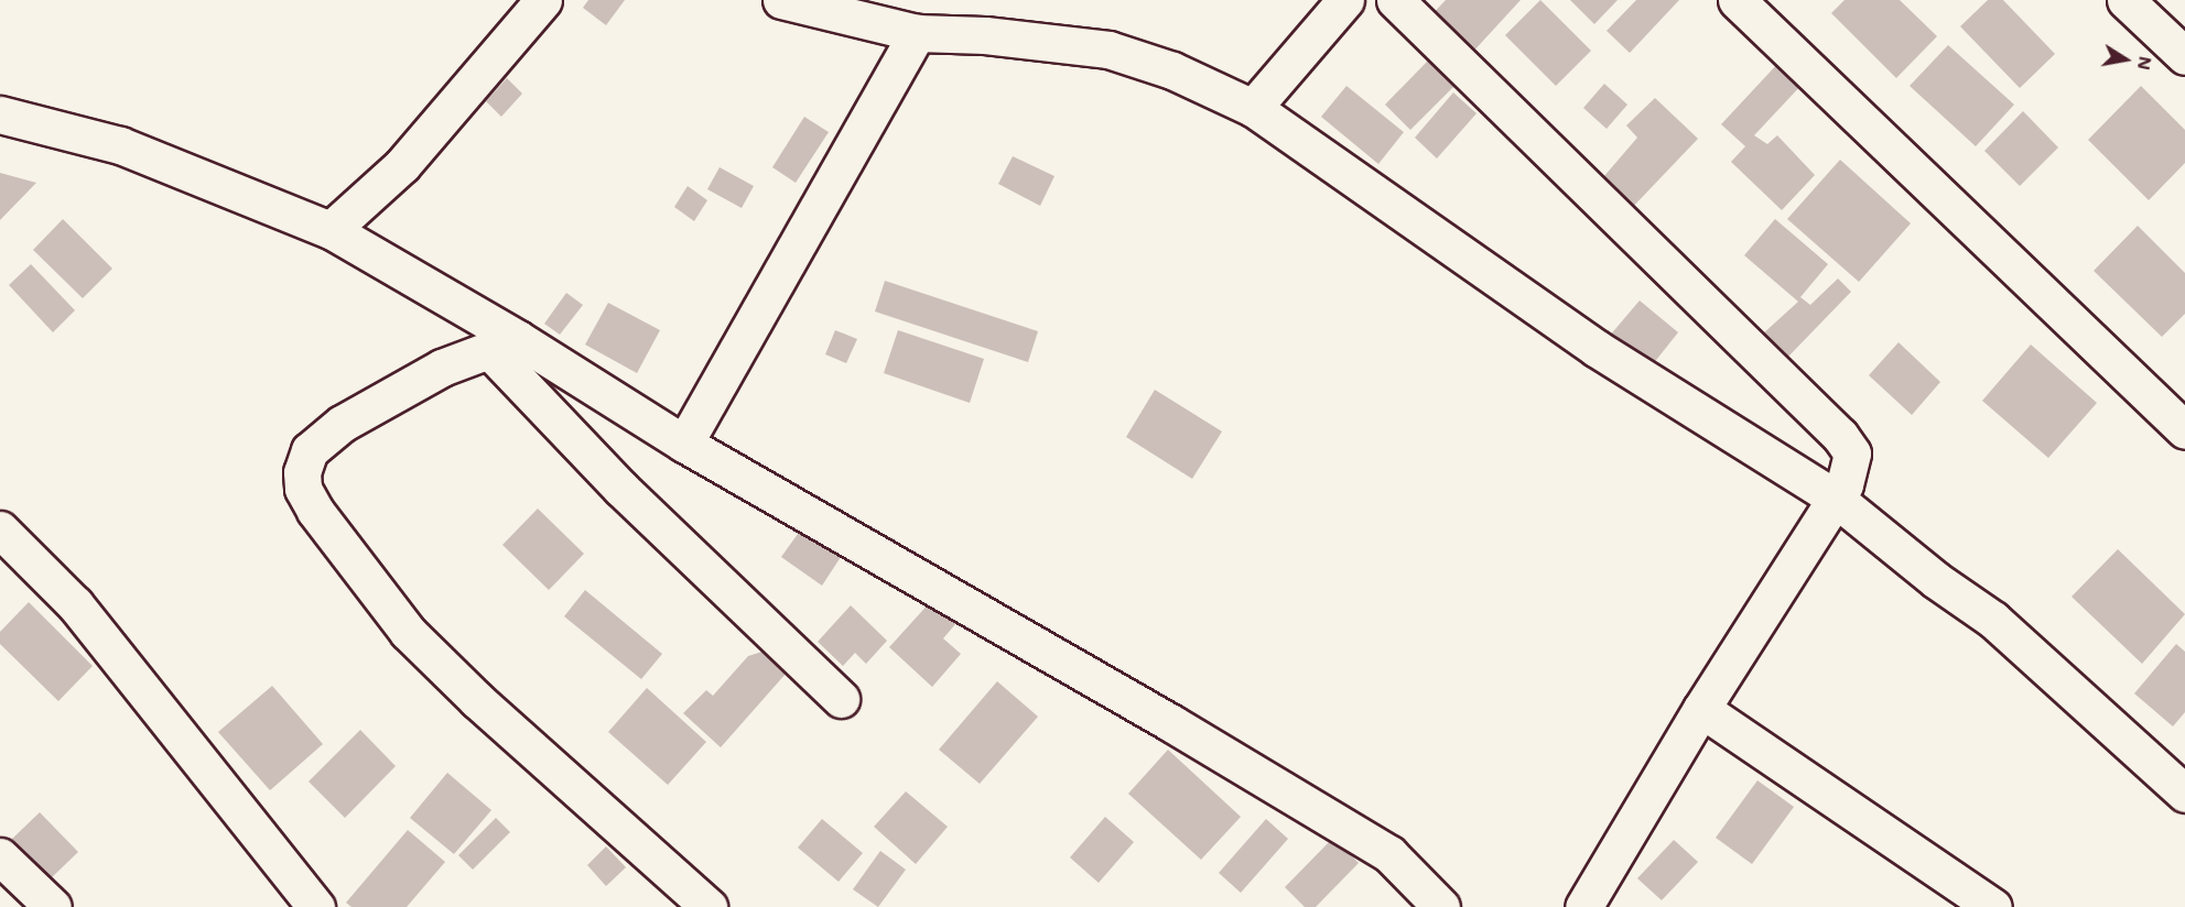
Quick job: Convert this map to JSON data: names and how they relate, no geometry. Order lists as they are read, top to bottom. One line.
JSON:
{"north":"right"}
